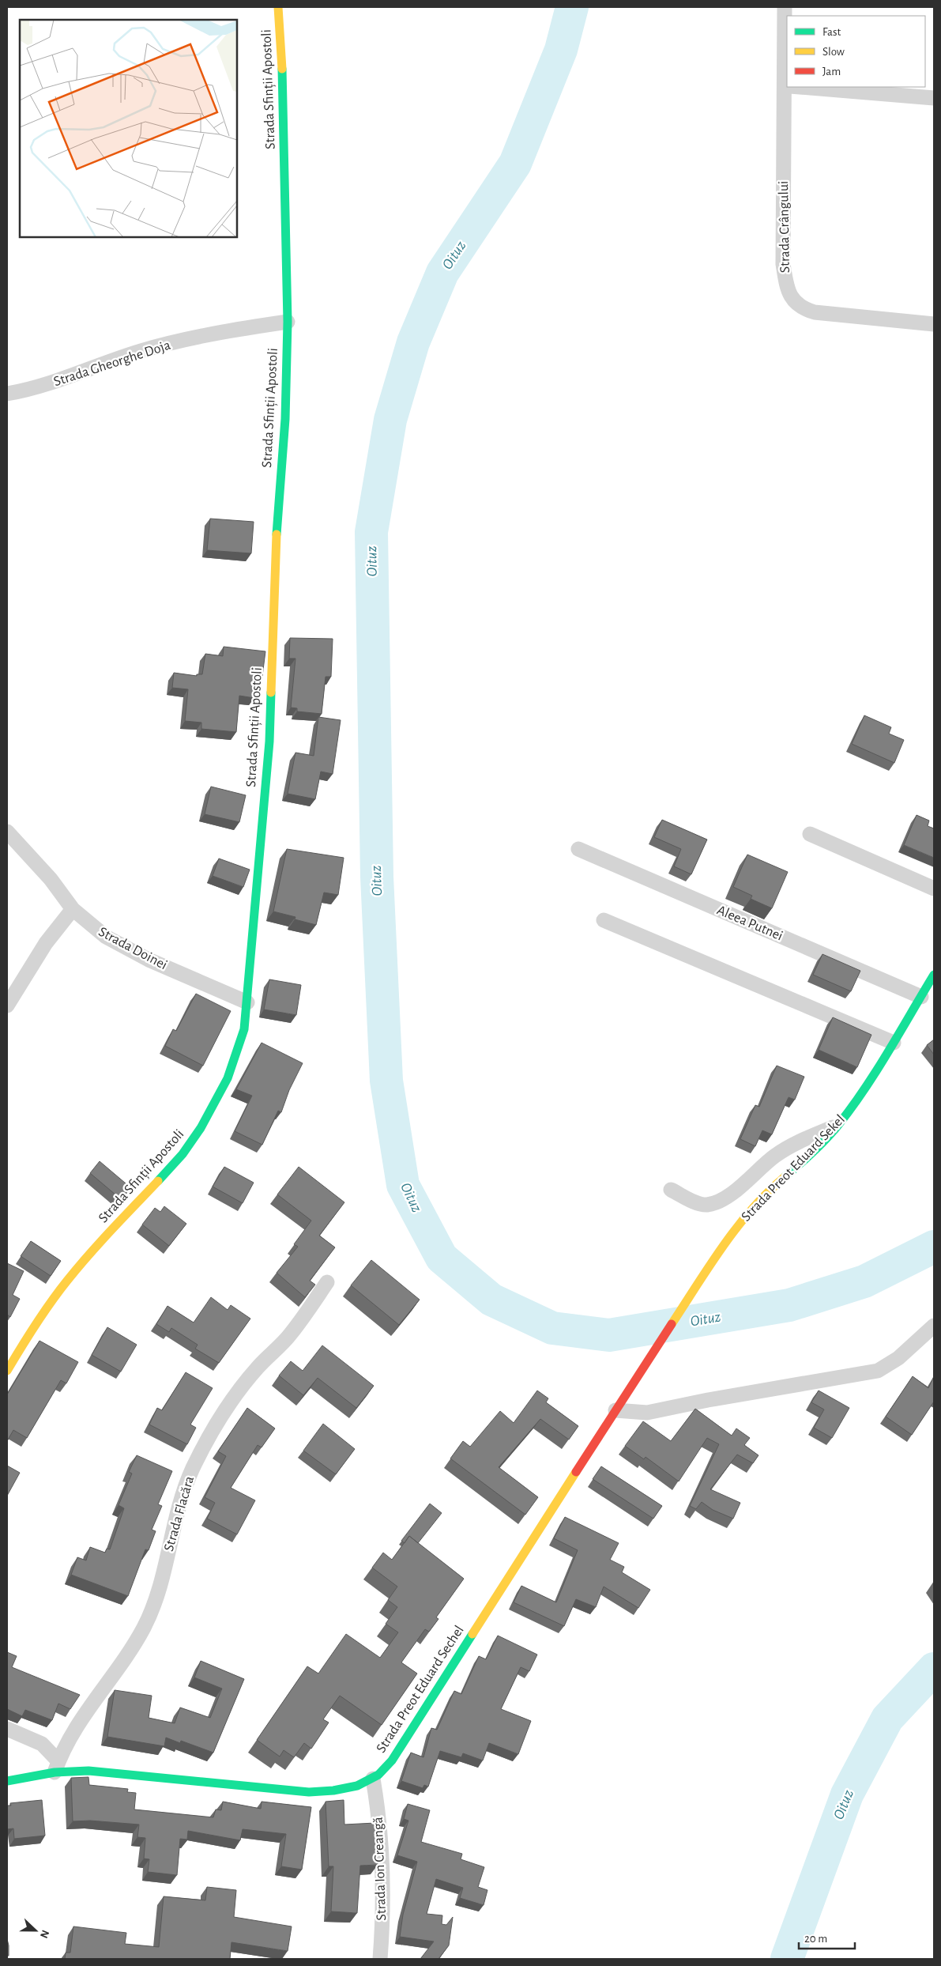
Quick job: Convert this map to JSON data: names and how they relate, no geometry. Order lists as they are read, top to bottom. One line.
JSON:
{"streets":{"street":["Strada Sfinții Apostoli","Strada Crângului","Strada Gheorghe Doja","Aleea Putnei","Strada Doinei","Strada Preot Eduard Sekel","Strada Flacăra","Strada Preot Eduard Sechel","Strada Ion Creangă"]},"crossings":[["Strada Sfinții Apostoli","Strada Gheorghe Doja"],["Strada Sfinții Apostoli","Strada Doinei"],["Aleea Putnei","Strada Preot Eduard Sekel"],["Strada Preot Eduard Sekel","Strada Preot Eduard Sechel"],["Strada Flacăra","Strada Preot Eduard Sechel"],["Strada Preot Eduard Sechel","Strada Ion Creangă"]],"water":["Oituz"],"legend":["Fast","Slow","Jam"],"scale_bar":"20 m","north":"right"}
